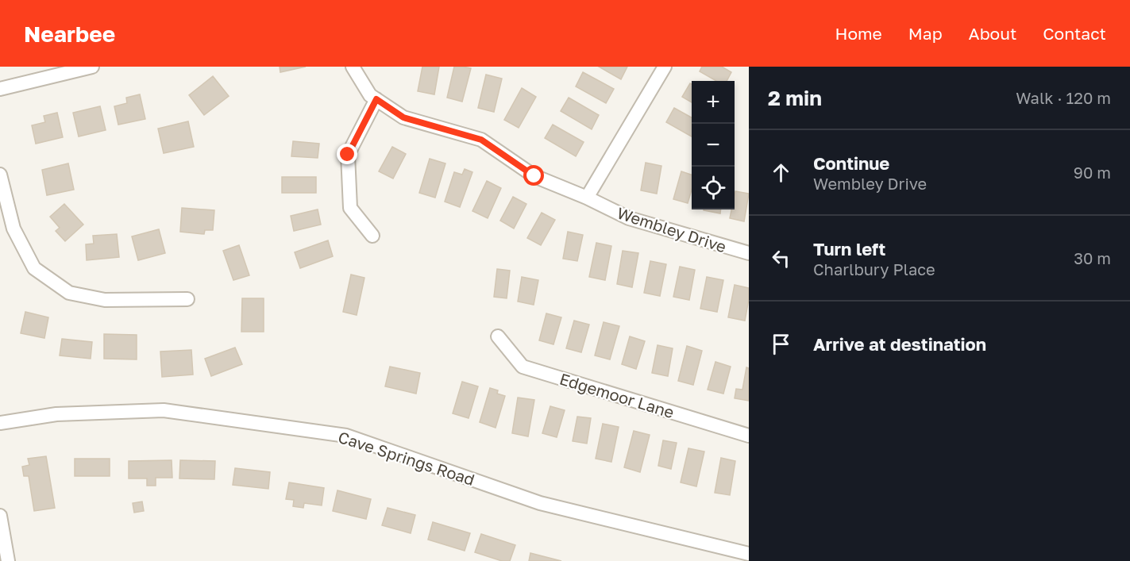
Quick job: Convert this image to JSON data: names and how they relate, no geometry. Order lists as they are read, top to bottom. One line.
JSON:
{"streets":{"street":["Wembley Drive","Edgemoor Lane","Cave Springs Road"]},"page":{"header":"Nearbee","nav":["Home","Map","About","Contact"],"heading":["2 min","Walk · 120 m"],"map_buttons":["+","−"],"list":[["Continue","Wembley Drive","90 m"],["Turn left","Charlbury Place","30 m"],"Arrive at destination"]}}
